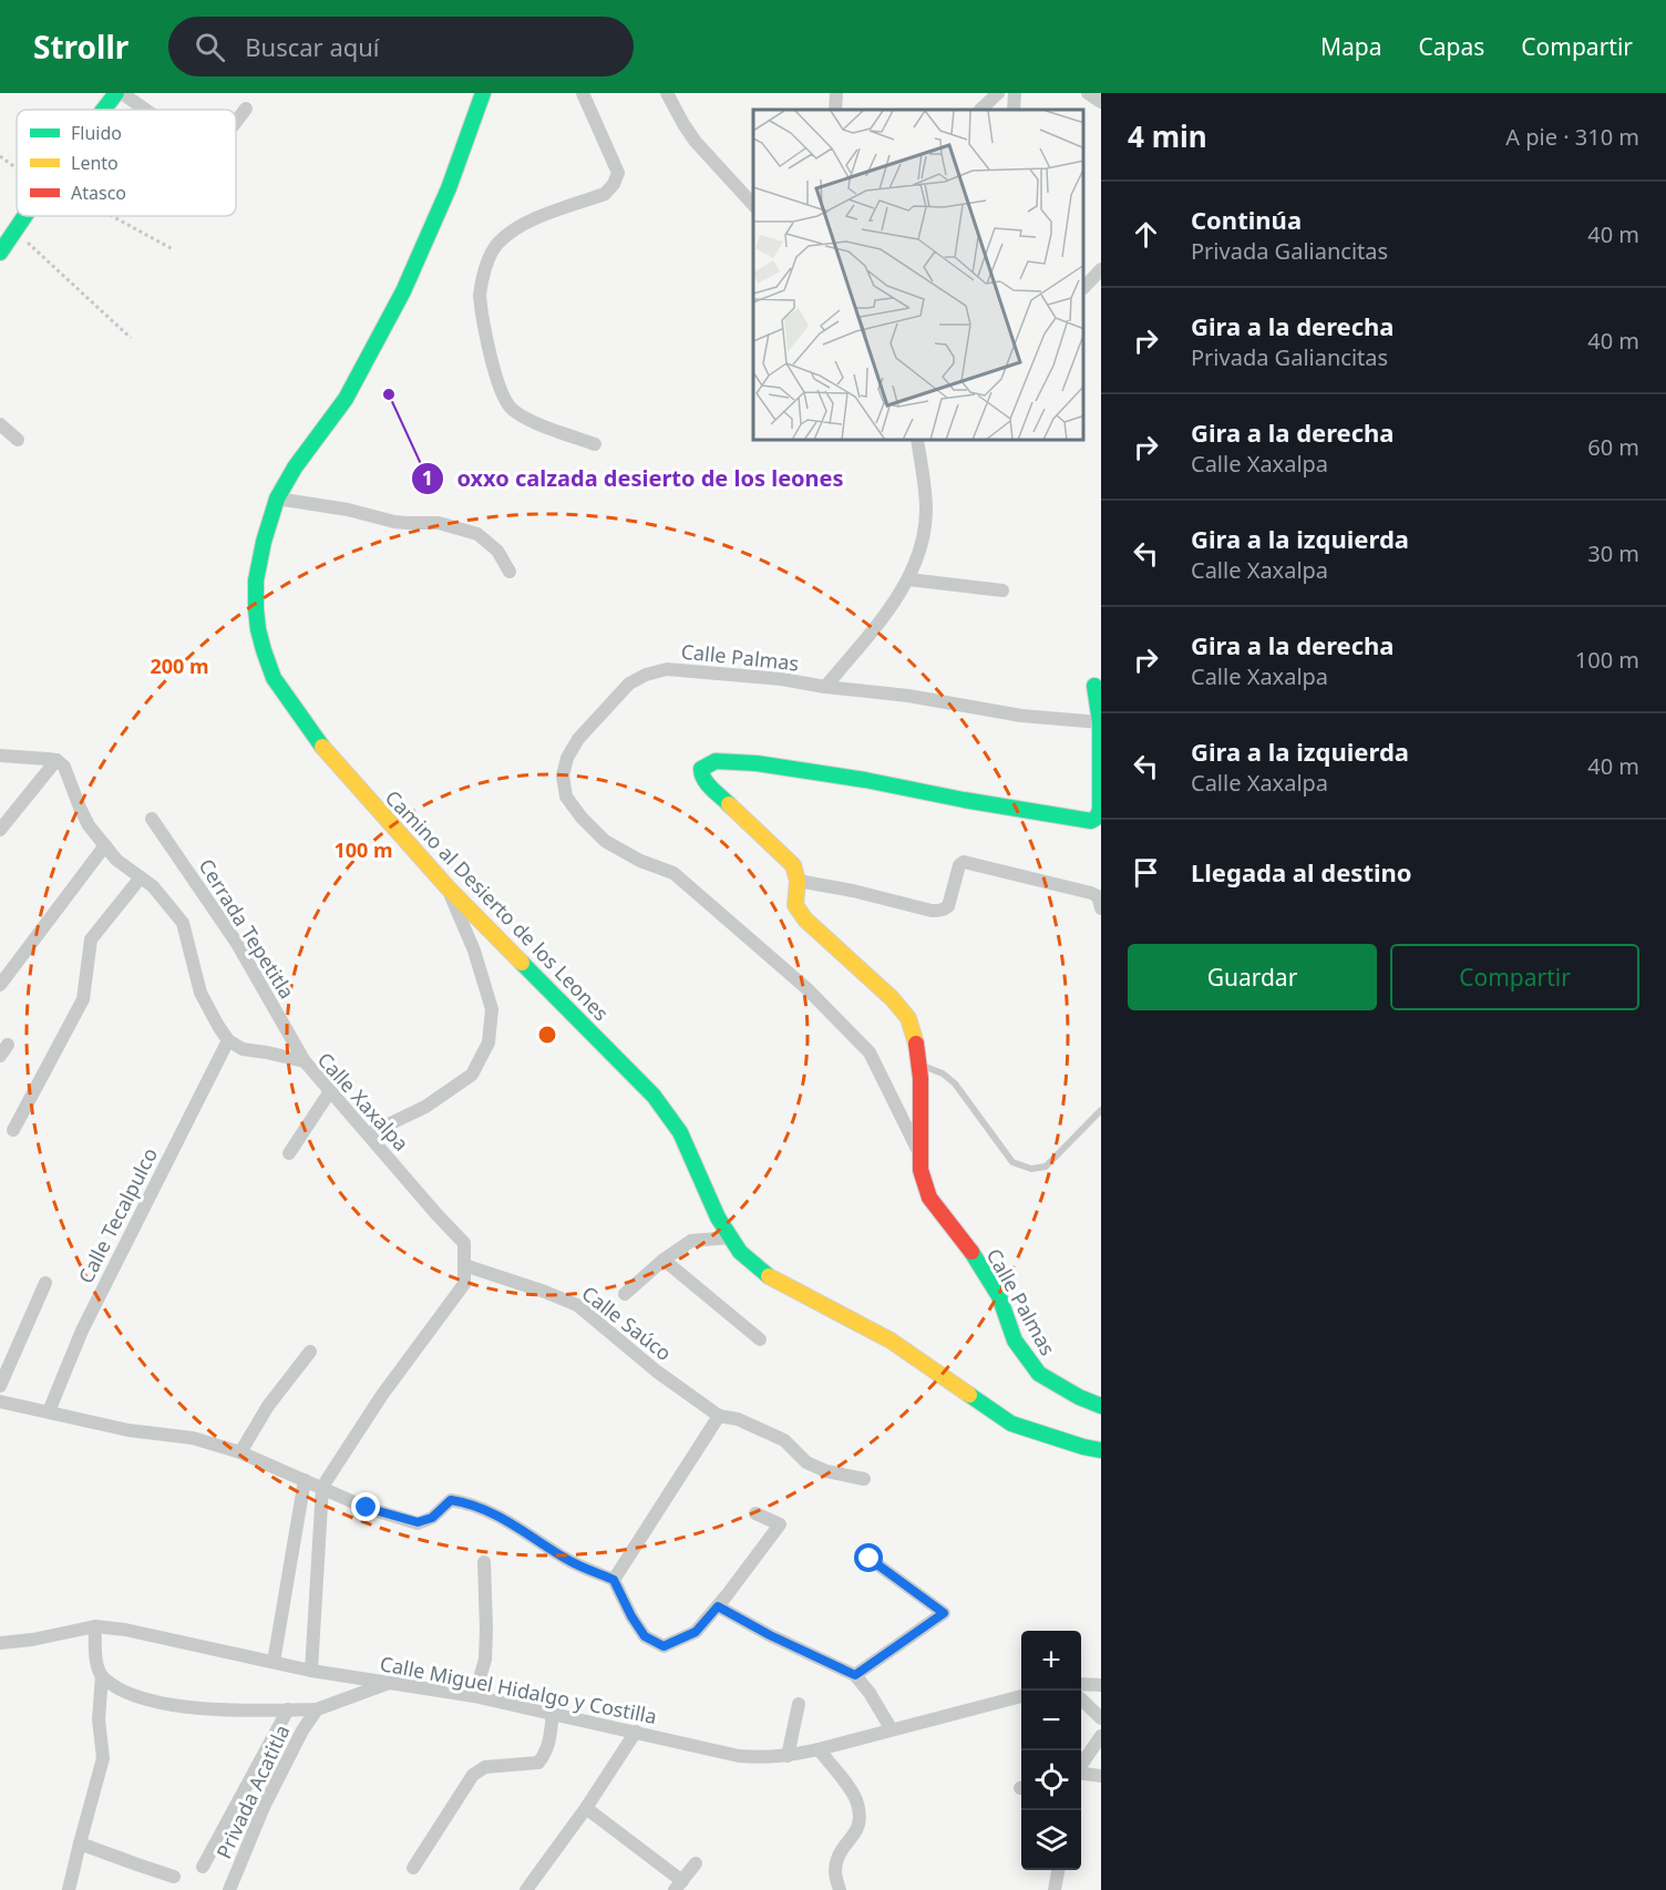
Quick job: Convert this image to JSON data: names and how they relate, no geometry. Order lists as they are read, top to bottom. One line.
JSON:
{"streets":{"main road":["Calle Palmas","Camino al Desierto de los Leones"],"street":["Cerrada Tepetitla","Calle Xaxalpa","Calle Tecalpulco","Calle Saúco","Calle Miguel Hidalgo y Costilla","Privada Acatitla"]},"crossings":[["Cerrada Tepetitla","Calle Xaxalpa"],["Calle Xaxalpa","Calle Tecalpulco"],["Calle Xaxalpa","Calle Saúco"]],"places":["oxxo calzada desierto de los leones"],"legend":["Fluido","Lento","Atasco"],"page":{"header":"Strollr","search":"Buscar aquí","nav":["Mapa","Capas","Compartir"],"heading":["4 min","A pie · 310 m"],"list":[["Continúa","Privada Galiancitas","40 m"],["Gira a la derecha","Privada Galiancitas","40 m"],["Gira a la derecha","Calle Xaxalpa","60 m"],["Gira a la izquierda","Calle Xaxalpa","30 m"],["Gira a la derecha","Calle Xaxalpa","100 m"],["Gira a la izquierda","Calle Xaxalpa","40 m"],"Llegada al destino"],"buttons":["Guardar","Compartir"],"map_buttons":["+","−"]},"rings":["200 m","100 m"]}
